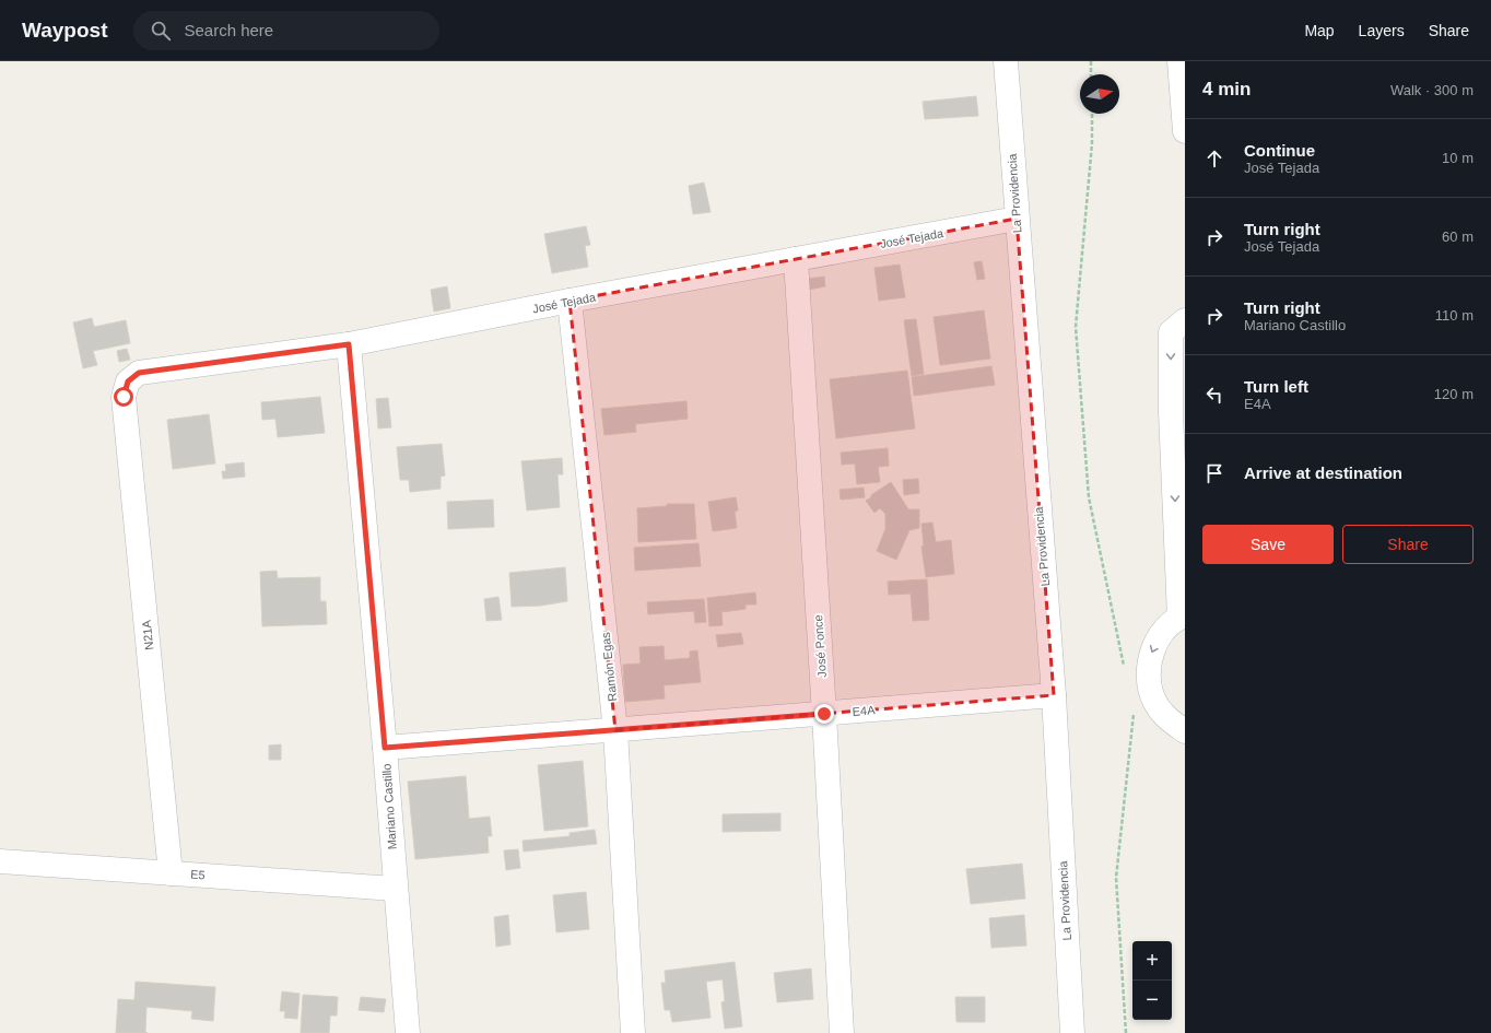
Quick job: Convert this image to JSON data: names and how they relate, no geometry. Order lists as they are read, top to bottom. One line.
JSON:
{"streets":{"street":["La Providencia","José Tejada","N21A","José Ponce","Ramón Egas","E4A","Mariano Castillo","E5"]},"crossings":[["La Providencia","José Tejada"],["La Providencia","E4A"],["José Tejada","N21A"],["José Tejada","José Ponce"],["José Tejada","Ramón Egas"],["José Tejada","Mariano Castillo"],["N21A","E5"],["José Ponce","E4A"],["Ramón Egas","E4A"],["E4A","Mariano Castillo"],["Mariano Castillo","E5"]],"north":"right","page":{"header":"Waypost","search":"Search here","nav":["Map","Layers","Share"],"heading":["4 min","Walk · 300 m"],"list":[["Continue","José Tejada","10 m"],["Turn right","José Tejada","60 m"],["Turn right","Mariano Castillo","110 m"],["Turn left","E4A","120 m"],"Arrive at destination"],"buttons":["Save","Share"],"map_buttons":["+","−"]}}
